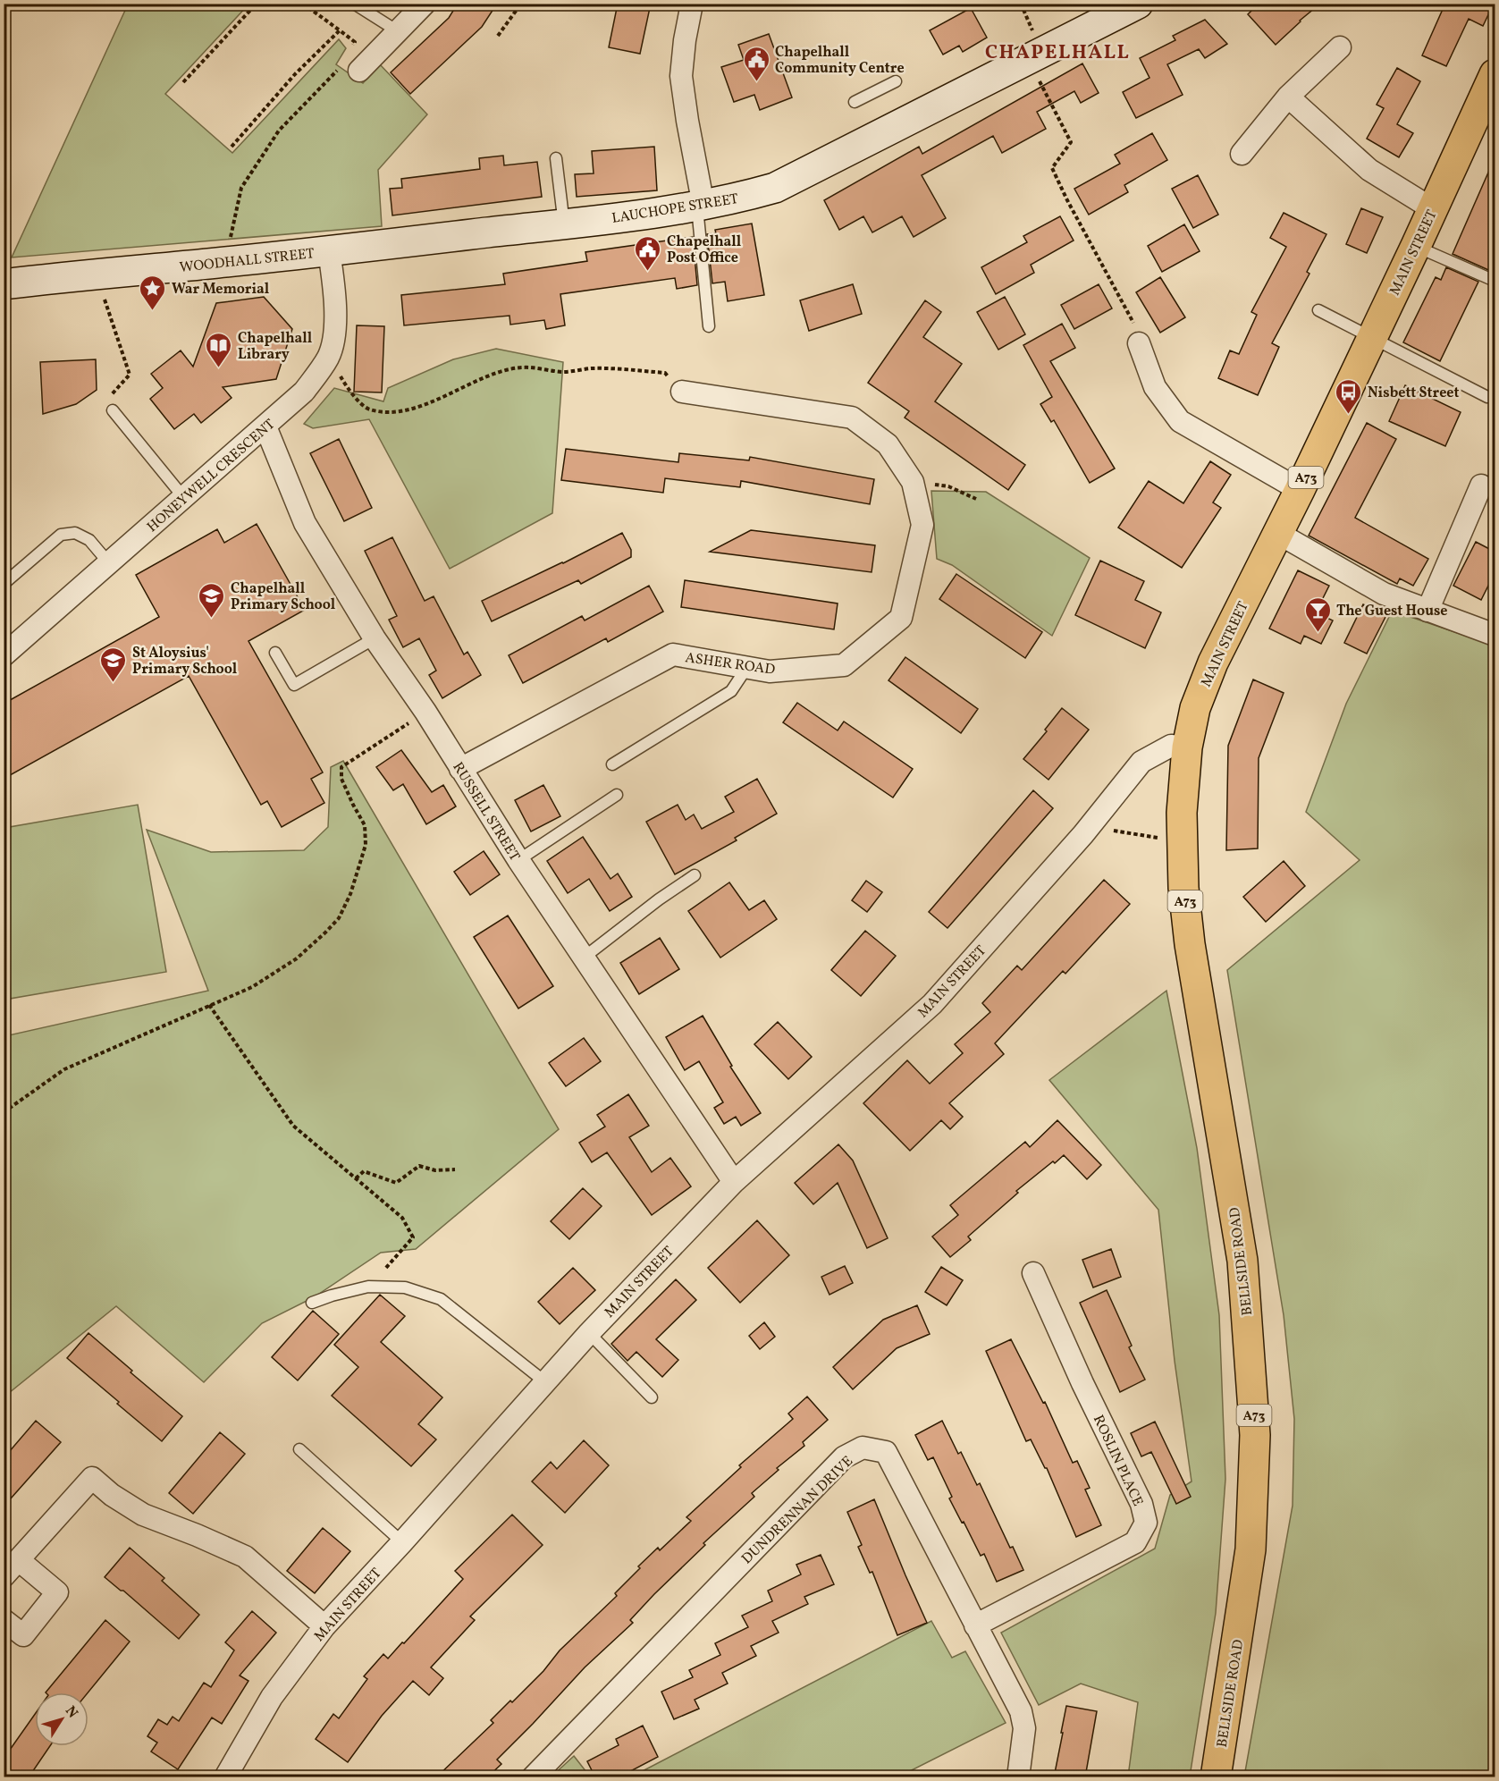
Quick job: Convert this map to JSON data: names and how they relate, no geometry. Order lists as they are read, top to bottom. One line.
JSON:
{"streets":{"main road":["MAIN STREET","A73","BELLSIDE ROAD"],"street":["LAUCHOPE STREET","WOODHALL STREET","HONEYWELL CRESCENT","ASHER ROAD","RUSSELL STREET","ROSLIN PLACE","DUNDRENNAN DRIVE"]},"crossings":[["LAUCHOPE STREET","WOODHALL STREET"],["LAUCHOPE STREET","HONEYWELL CRESCENT"],["MAIN STREET","RUSSELL STREET"],["MAIN STREET","BELLSIDE ROAD"],["WOODHALL STREET","HONEYWELL CRESCENT"],["HONEYWELL CRESCENT","RUSSELL STREET"],["ASHER ROAD","RUSSELL STREET"],["ROSLIN PLACE","DUNDRENNAN DRIVE"]],"districts":["CHAPELHALL"],"places":{"public building":["Chapelhall Community Centre","Chapelhall Post Office"],"place":["War Memorial"],"library":["Chapelhall Library"],"bus stop":["Nisbett Street"],"school or university":["Chapelhall Primary School","St Aloysius' Primary School"],"bar":["The Guest House"]},"north":"top right"}
